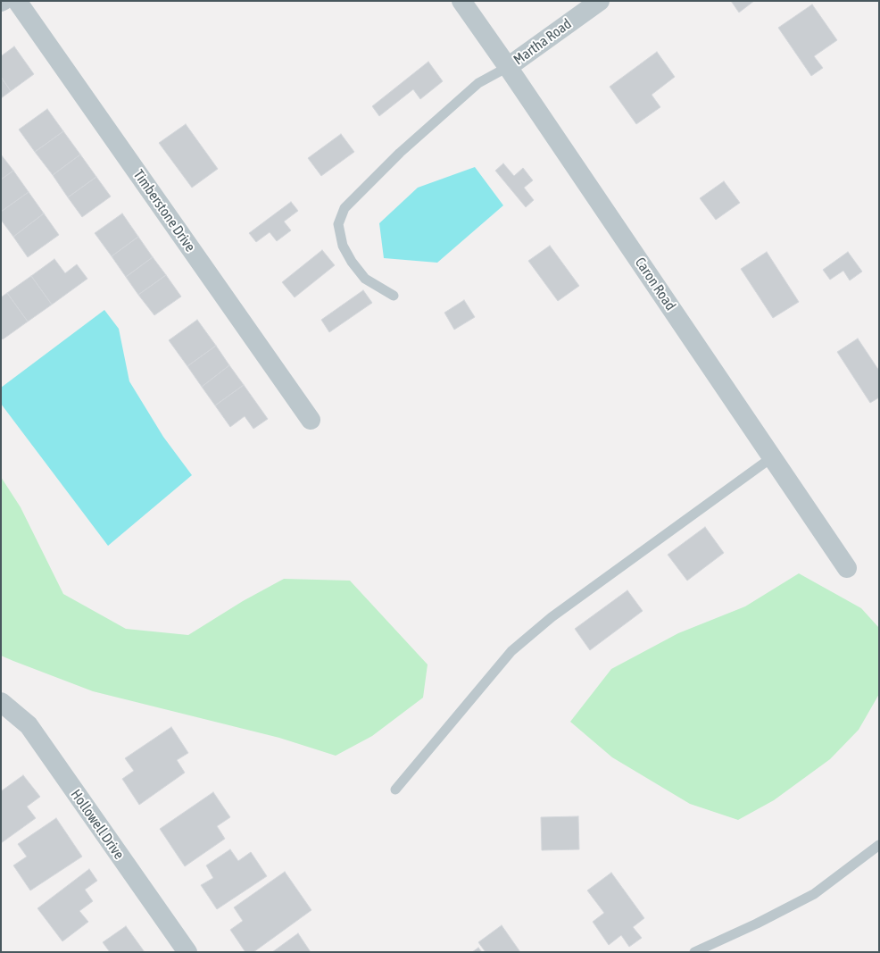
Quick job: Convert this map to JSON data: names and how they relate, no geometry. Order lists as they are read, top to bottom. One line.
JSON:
{"streets":{"street":["Martha Road","Timberstone Drive","Caron Road","Hollowell Drive"]},"crossings":[["Martha Road","Caron Road"]]}
